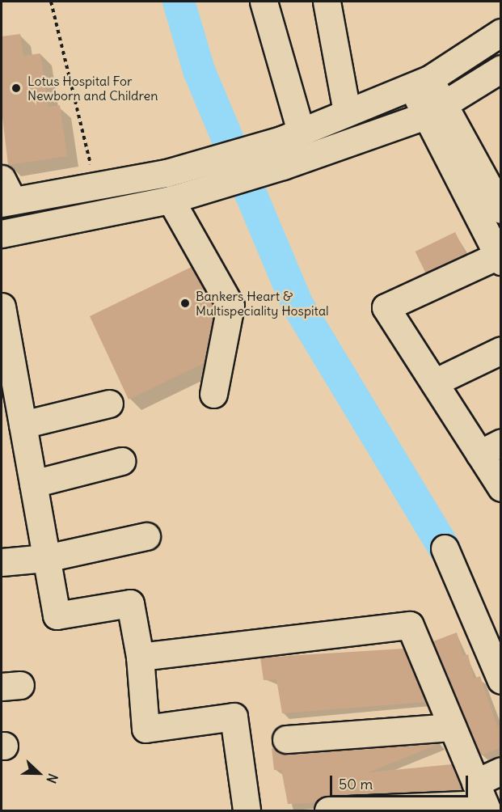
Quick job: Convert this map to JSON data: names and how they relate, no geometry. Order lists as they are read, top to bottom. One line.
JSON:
{"places":["Lotus Hospital For Newborn and Children","Bankers Heart & Multispeciality Hospital"],"scale_bar":"50 m","north":"right"}
